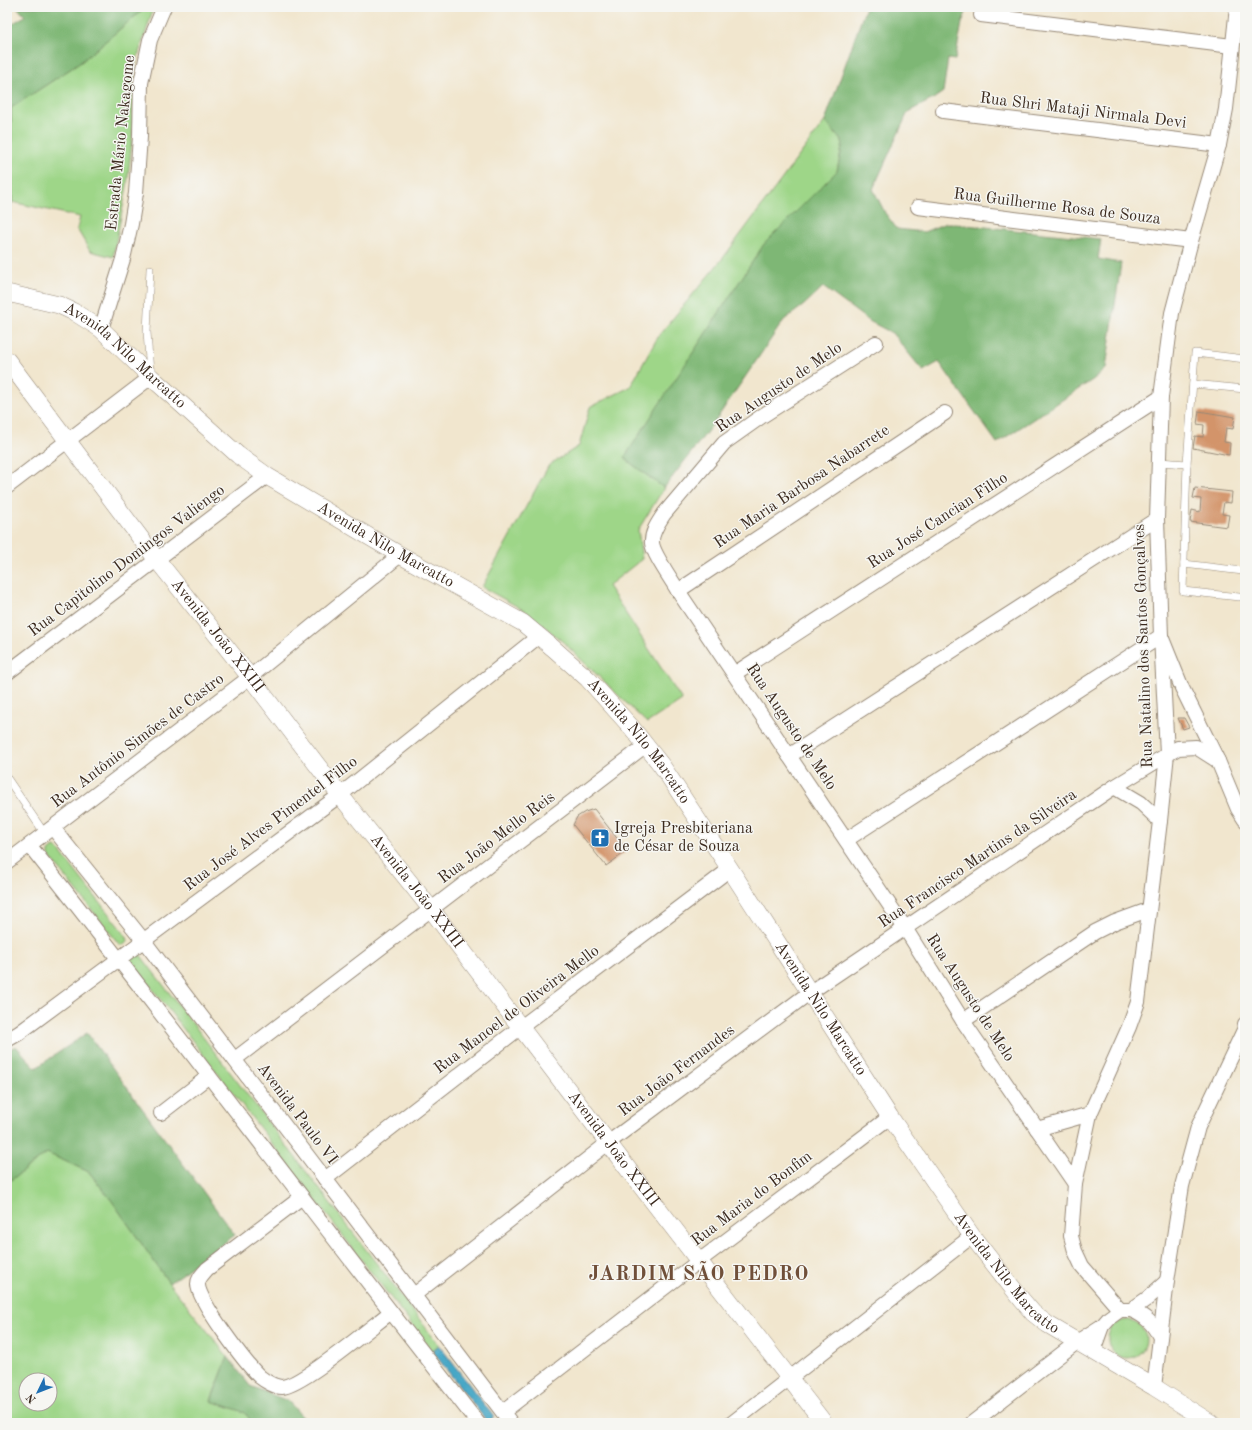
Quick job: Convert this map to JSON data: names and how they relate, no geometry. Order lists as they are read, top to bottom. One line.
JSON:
{"streets":{"street":["Rua Shri Mataji Nirmala Devi","Estrada Mário Nakagome","Rua Guilherme Rosa de Souza","Avenida Nilo Marcatto","Rua Augusto de Melo","Rua Maria Barbosa Nabarrete","Rua José Cancian Filho","Rua Capitolino Domingos Valiengo","Avenida João XXIII","Rua Natalino dos Santos Gonçalves","Rua Antônio Simões de Castro","Rua José Alves Pimentel Filho","Rua João Mello Reis","Rua Francisco Martins da Silveira","Rua Manoel de Oliveira Mello","Rua João Fernandes","Avenida Paulo VI","Rua Maria do Bonfim"]},"crossings":[["Rua Shri Mataji Nirmala Devi","Rua Natalino dos Santos Gonçalves"],["Estrada Mário Nakagome","Avenida Nilo Marcatto"],["Rua Guilherme Rosa de Souza","Rua Natalino dos Santos Gonçalves"],["Avenida Nilo Marcatto","Rua Capitolino Domingos Valiengo"],["Avenida Nilo Marcatto","Rua Antônio Simões de Castro"],["Avenida Nilo Marcatto","Rua José Alves Pimentel Filho"],["Avenida Nilo Marcatto","Rua João Mello Reis"],["Avenida Nilo Marcatto","Rua Francisco Martins da Silveira"],["Avenida Nilo Marcatto","Rua Manoel de Oliveira Mello"],["Avenida Nilo Marcatto","Rua João Fernandes"],["Avenida Nilo Marcatto","Rua Maria do Bonfim"],["Rua Augusto de Melo","Rua Maria Barbosa Nabarrete"],["Rua Augusto de Melo","Rua José Cancian Filho"],["Rua Augusto de Melo","Rua Natalino dos Santos Gonçalves"],["Rua Augusto de Melo","Rua Francisco Martins da Silveira"],["Rua José Cancian Filho","Rua Natalino dos Santos Gonçalves"],["Rua Capitolino Domingos Valiengo","Avenida João XXIII"],["Avenida João XXIII","Rua Antônio Simões de Castro"],["Avenida João XXIII","Rua José Alves Pimentel Filho"],["Avenida João XXIII","Rua João Mello Reis"],["Avenida João XXIII","Rua Manoel de Oliveira Mello"],["Avenida João XXIII","Rua João Fernandes"],["Avenida João XXIII","Rua Maria do Bonfim"],["Rua Natalino dos Santos Gonçalves","Rua Francisco Martins da Silveira"],["Rua Antônio Simões de Castro","Avenida Paulo VI"],["Rua José Alves Pimentel Filho","Avenida Paulo VI"],["Rua João Mello Reis","Avenida Paulo VI"],["Rua Francisco Martins da Silveira","Rua João Fernandes"],["Rua Manoel de Oliveira Mello","Avenida Paulo VI"],["Rua João Fernandes","Avenida Paulo VI"],["Avenida Paulo VI","Rua Maria do Bonfim"]],"districts":["JARDIM SÃO PEDRO"],"places":{"church":["Igreja Presbiteriana de César de Souza"]},"north":"bottom left"}
